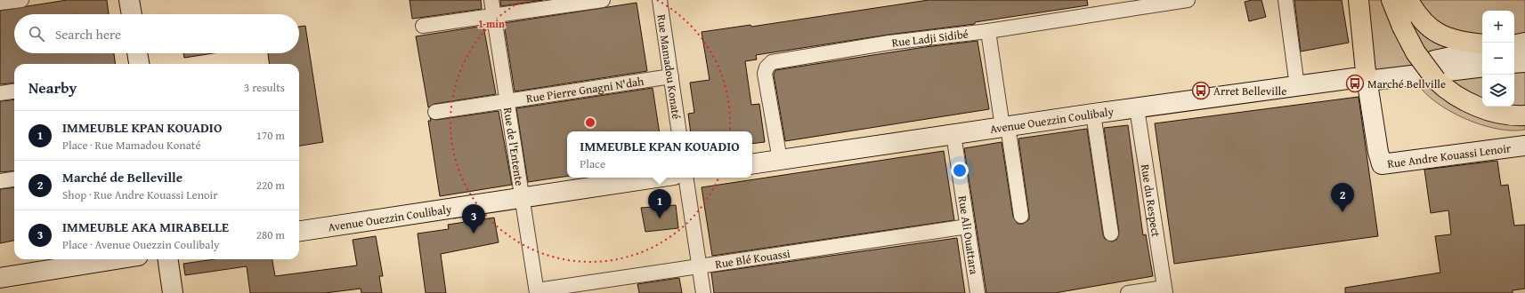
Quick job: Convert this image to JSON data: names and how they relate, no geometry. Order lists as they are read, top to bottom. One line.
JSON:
{"streets":{"street":["Rue Ladji Sidibé","Rue Mamadou Konaté","Rue Pierre Gnagni N'dah","Avenue Ouezzin Coulibaly","Rue de l'Entente","Rue Andre Kouassi Lenoir","Rue du Respect","Rue Ali Ouattara","Rue Blé Kouassi"]},"crossings":[["Rue Ladji Sidibé","Avenue Ouezzin Coulibaly"],["Rue Mamadou Konaté","Rue Pierre Gnagni N'dah"],["Rue Pierre Gnagni N'dah","Rue de l'Entente"],["Avenue Ouezzin Coulibaly","Rue de l'Entente"],["Avenue Ouezzin Coulibaly","Rue Andre Kouassi Lenoir"],["Avenue Ouezzin Coulibaly","Rue du Respect"],["Avenue Ouezzin Coulibaly","Rue Ali Ouattara"],["Rue de l'Entente","Rue Blé Kouassi"],["Rue Ali Ouattara","Rue Blé Kouassi"]],"places":{"bus stop":["Marché Bellville","Arret Belleville"]},"page":{"map_buttons":["+","−"],"search":"Search here","heading":["Nearby","3 results"],"list":[{"mark":"1","name":"IMMEUBLE KPAN KOUADIO","note":"Place · Rue Mamadou Konaté","value":"170 m"},{"mark":"2","name":"Marché de Belleville","note":"Shop · Rue Andre Kouassi Lenoir","value":"220 m"},{"mark":"3","name":"IMMEUBLE AKA MIRABELLE","note":"Place · Avenue Ouezzin Coulibaly","value":"280 m"}],"popup":["IMMEUBLE KPAN KOUADIO","Place"],"pins":["2","1","3"]},"rings":["1 min"]}
